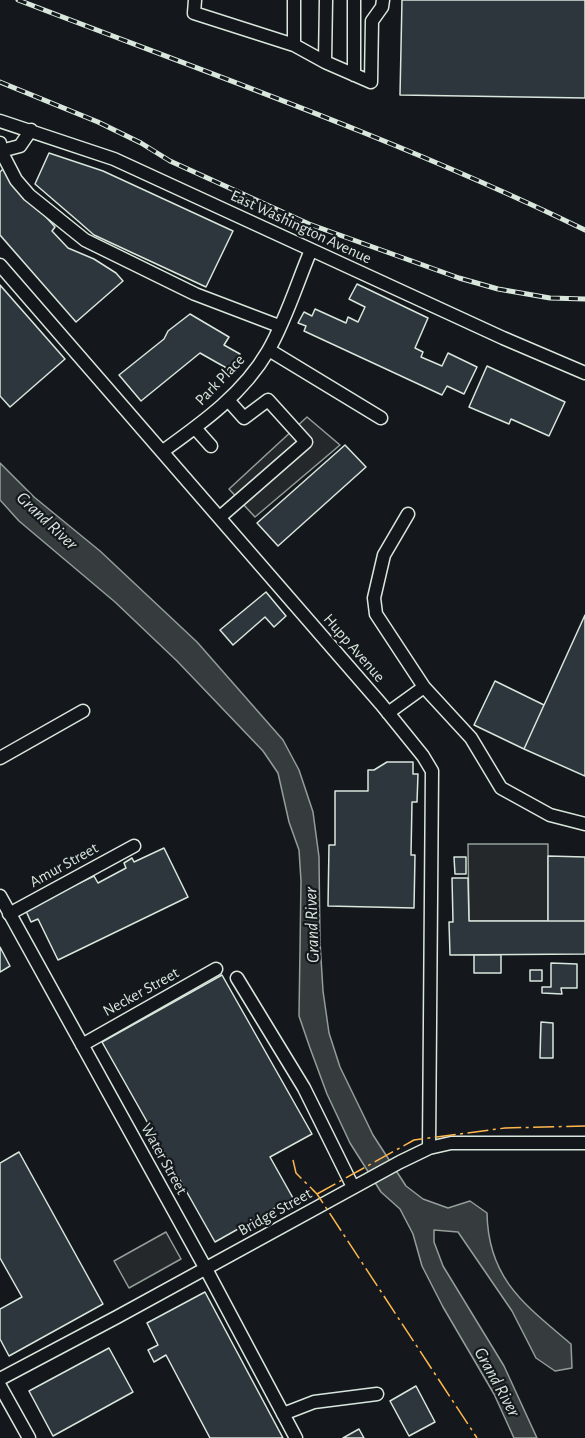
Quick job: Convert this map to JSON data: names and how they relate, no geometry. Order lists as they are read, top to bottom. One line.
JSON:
{"streets":{"street":["East Washington Avenue","Park Place","Hupp Avenue","Amur Street","Necker Street","Water Street","Bridge Street"]},"crossings":[["East Washington Avenue","Park Place"],["Park Place","Hupp Avenue"],["Hupp Avenue","Bridge Street"],["Amur Street","Water Street"],["Necker Street","Water Street"],["Water Street","Bridge Street"]],"water":["Grand River"]}
